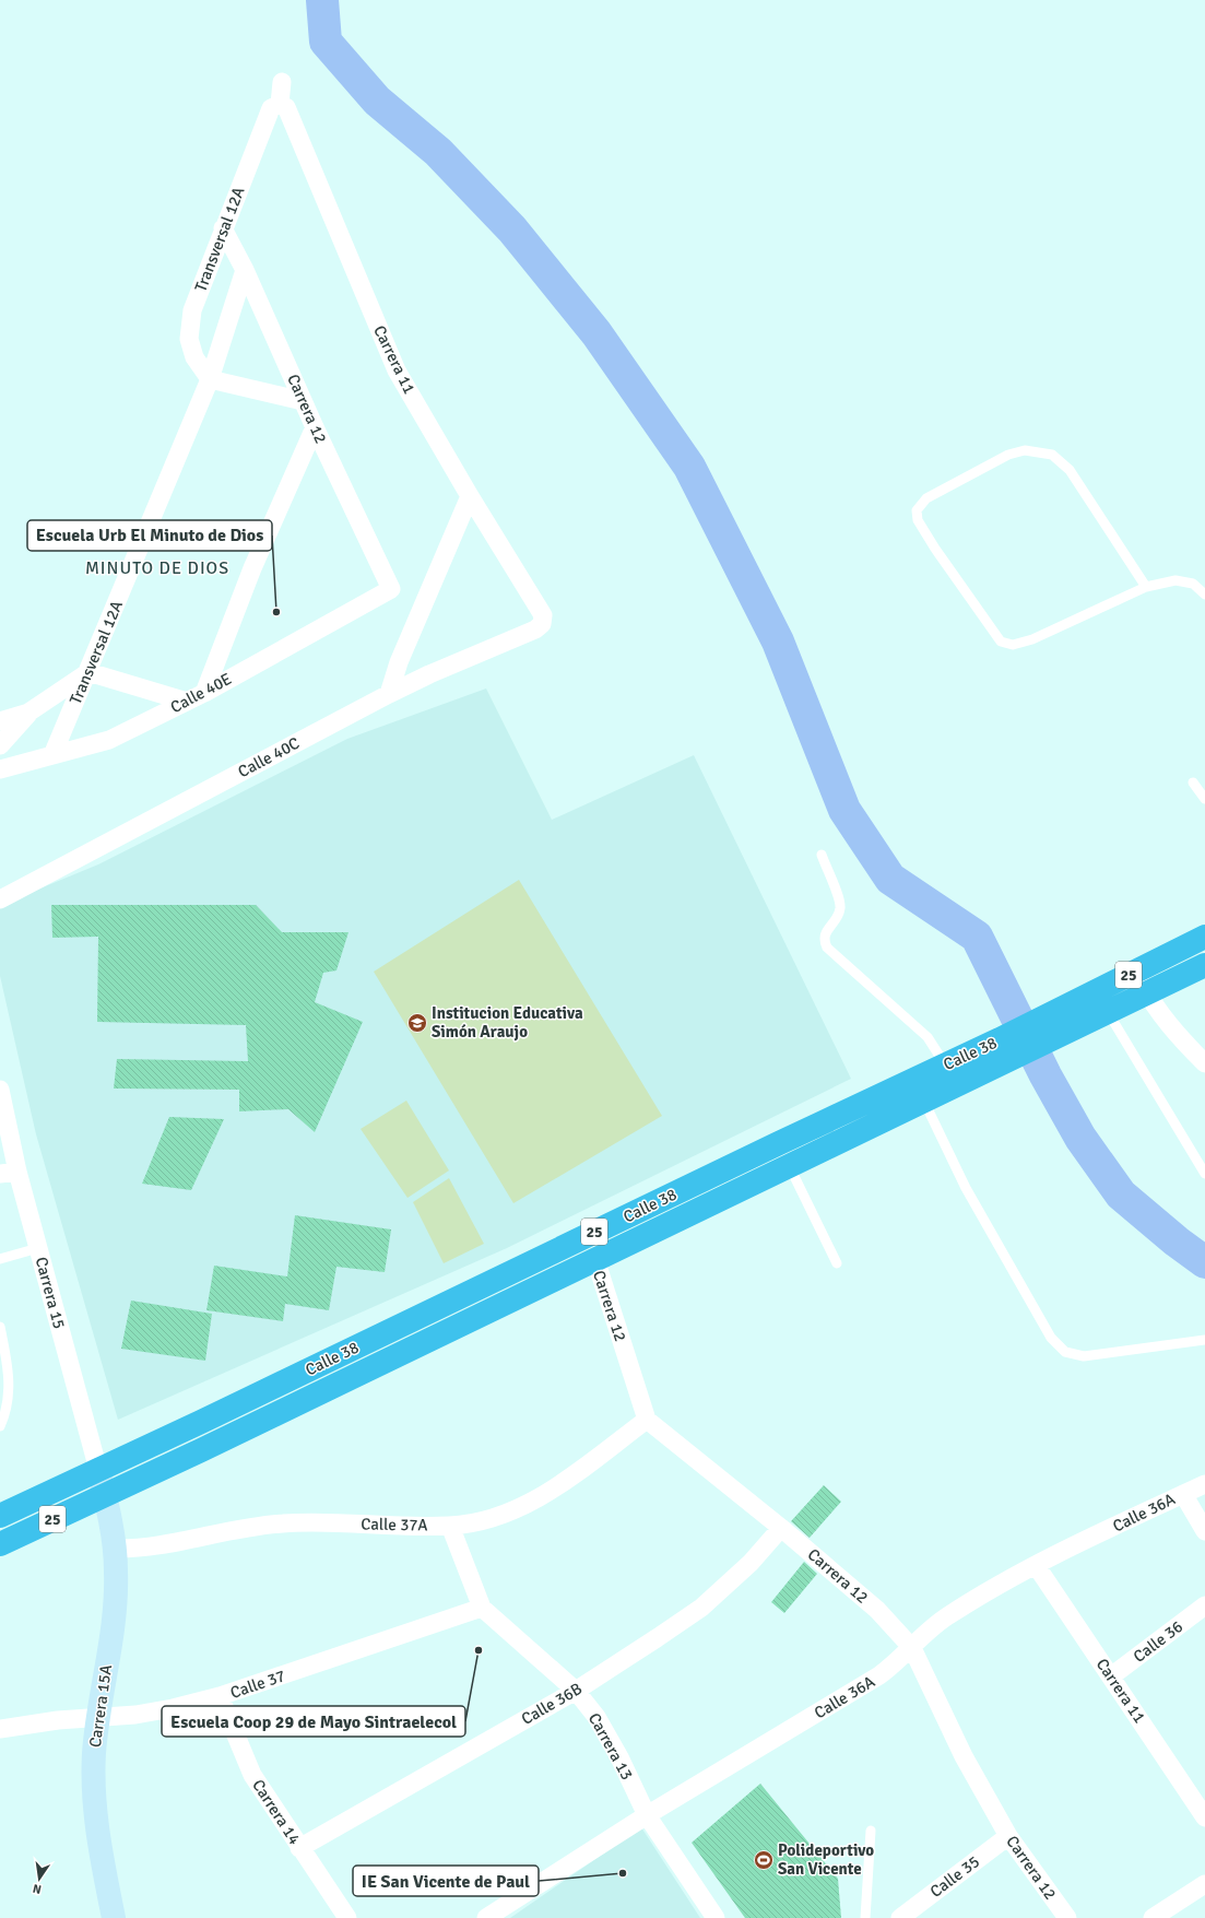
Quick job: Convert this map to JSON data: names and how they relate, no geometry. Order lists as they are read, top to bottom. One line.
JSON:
{"streets":{"highway":["25","Calle 38"],"street":["Transversal 12A","Carrera 11","Carrera 12","Calle 40E","Calle 40C","Carrera 15","Calle 36A","Calle 37A","Calle 36","Calle 37","Calle 36B","Carrera 15A","Carrera 13","Carrera 14","Calle 35"]},"crossings":[["Transversal 12A","Carrera 11"],["Transversal 12A","Carrera 12"],["Transversal 12A","Calle 40E"],["Carrera 11","Calle 40C"],["Carrera 11","Calle 36A"],["Carrera 11","Calle 36"],["Carrera 12","Calle 40E"],["Carrera 12","Calle 38"],["Carrera 12","Calle 36A"],["Carrera 12","Calle 37A"],["Carrera 12","Calle 36B"],["Carrera 12","Calle 35"],["Calle 38","Carrera 15"],["Calle 38","Carrera 15A"],["Carrera 15","Carrera 15A"],["Calle 36A","Carrera 13"],["Calle 37A","Carrera 15A"],["Calle 37A","Carrera 13"],["Calle 37","Carrera 15A"],["Calle 37","Carrera 13"],["Calle 37","Carrera 14"],["Calle 36B","Carrera 13"],["Calle 36B","Carrera 14"]],"districts":["MINUTO DE DIOS"],"places":{"other":["Escuela Urb El Minuto de Dios","Escuela Coop 29 de Mayo Sintraelecol","IE San Vicente de Paul"],"school or university":["Institucion Educativa Simón Araujo"],"sports":["Polideportivo San Vicente"]},"north":"bottom"}
